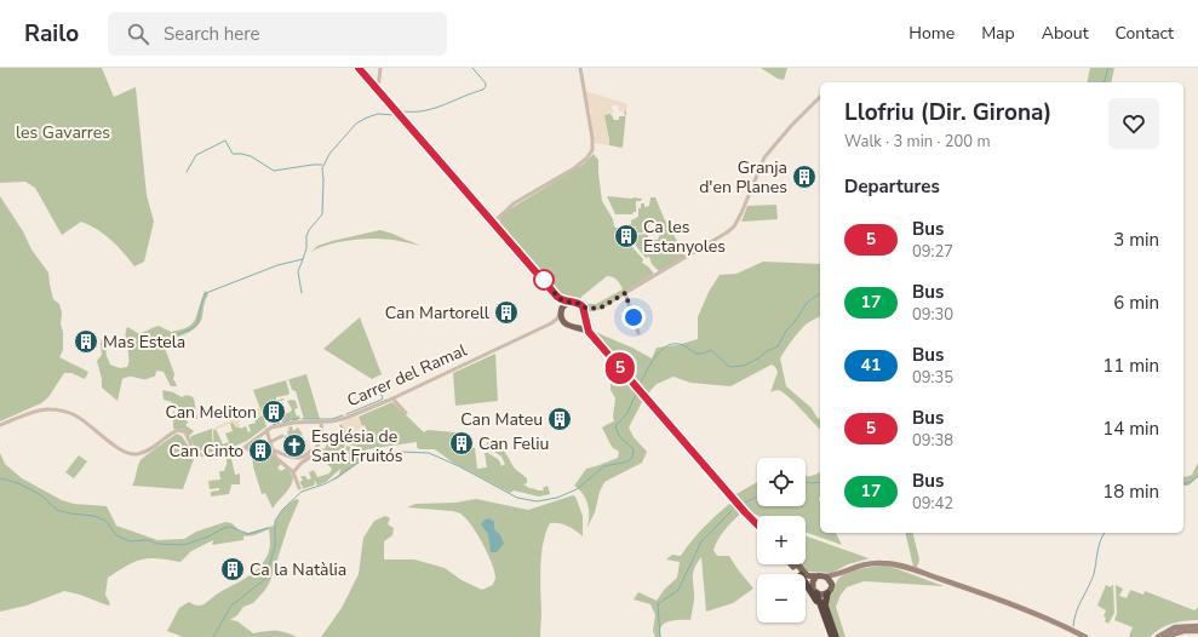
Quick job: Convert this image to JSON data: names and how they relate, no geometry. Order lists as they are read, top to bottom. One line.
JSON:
{"streets":{"street":["Carrer del Ramal"]},"parks":["les Gavarres"],"places":{"building":["Granja d'en Planes","Ca les Estanyoles","Can Martorell","Mas Estela","Can Meliton","Can Mateu","Can Feliu","Can Cinto","Ca la Natàlia"],"church":["Església de Sant Fruitós"]},"lines":["bus line 5"],"page":{"header":"Railo","search":"Search here","nav":["Home","Map","About","Contact"],"on_map":"5","heading":[["Llofriu (Dir. Girona)","Walk · 3 min · 200 m"],"Departures"],"list":[{"mark":"5","name":"Bus","note":"09:27","value":"3 min"},{"mark":"17","name":"Bus","note":"09:30","value":"6 min"},{"mark":"41","name":"Bus","note":"09:35","value":"11 min"},{"mark":"5","name":"Bus","note":"09:38","value":"14 min"},{"mark":"17","name":"Bus","note":"09:42","value":"18 min"}],"map_buttons":["+","−"]}}
